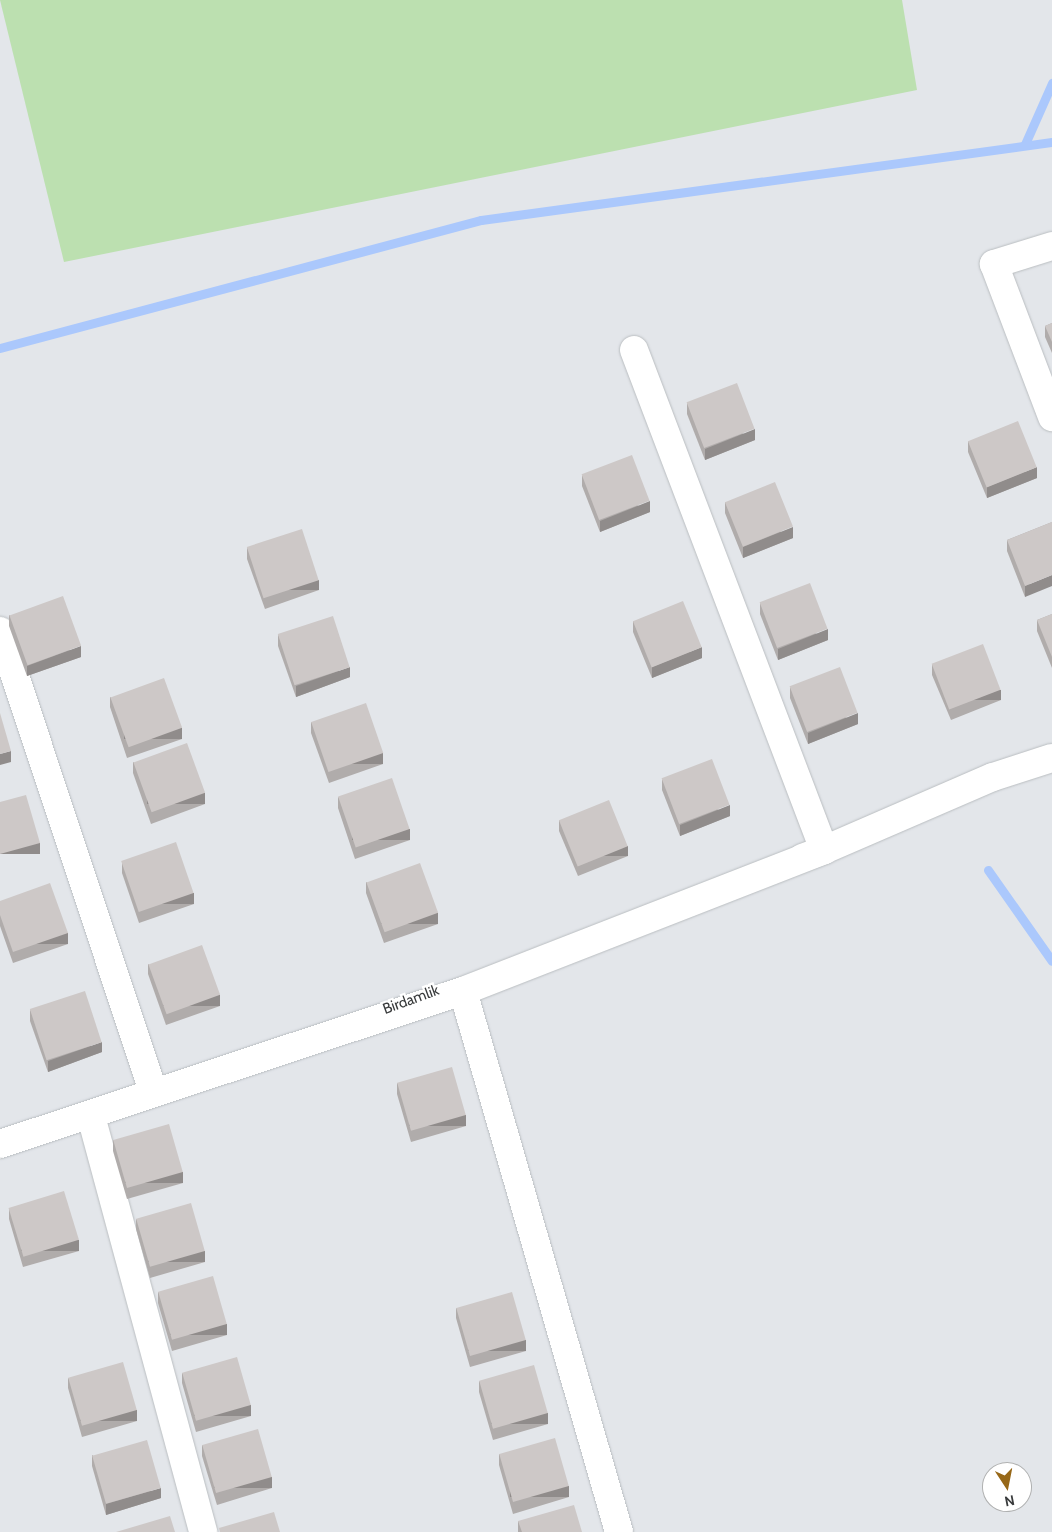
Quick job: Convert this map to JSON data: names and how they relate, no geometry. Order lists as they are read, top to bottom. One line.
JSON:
{"streets":{"street":["Birdamlik"]},"north":"bottom"}
